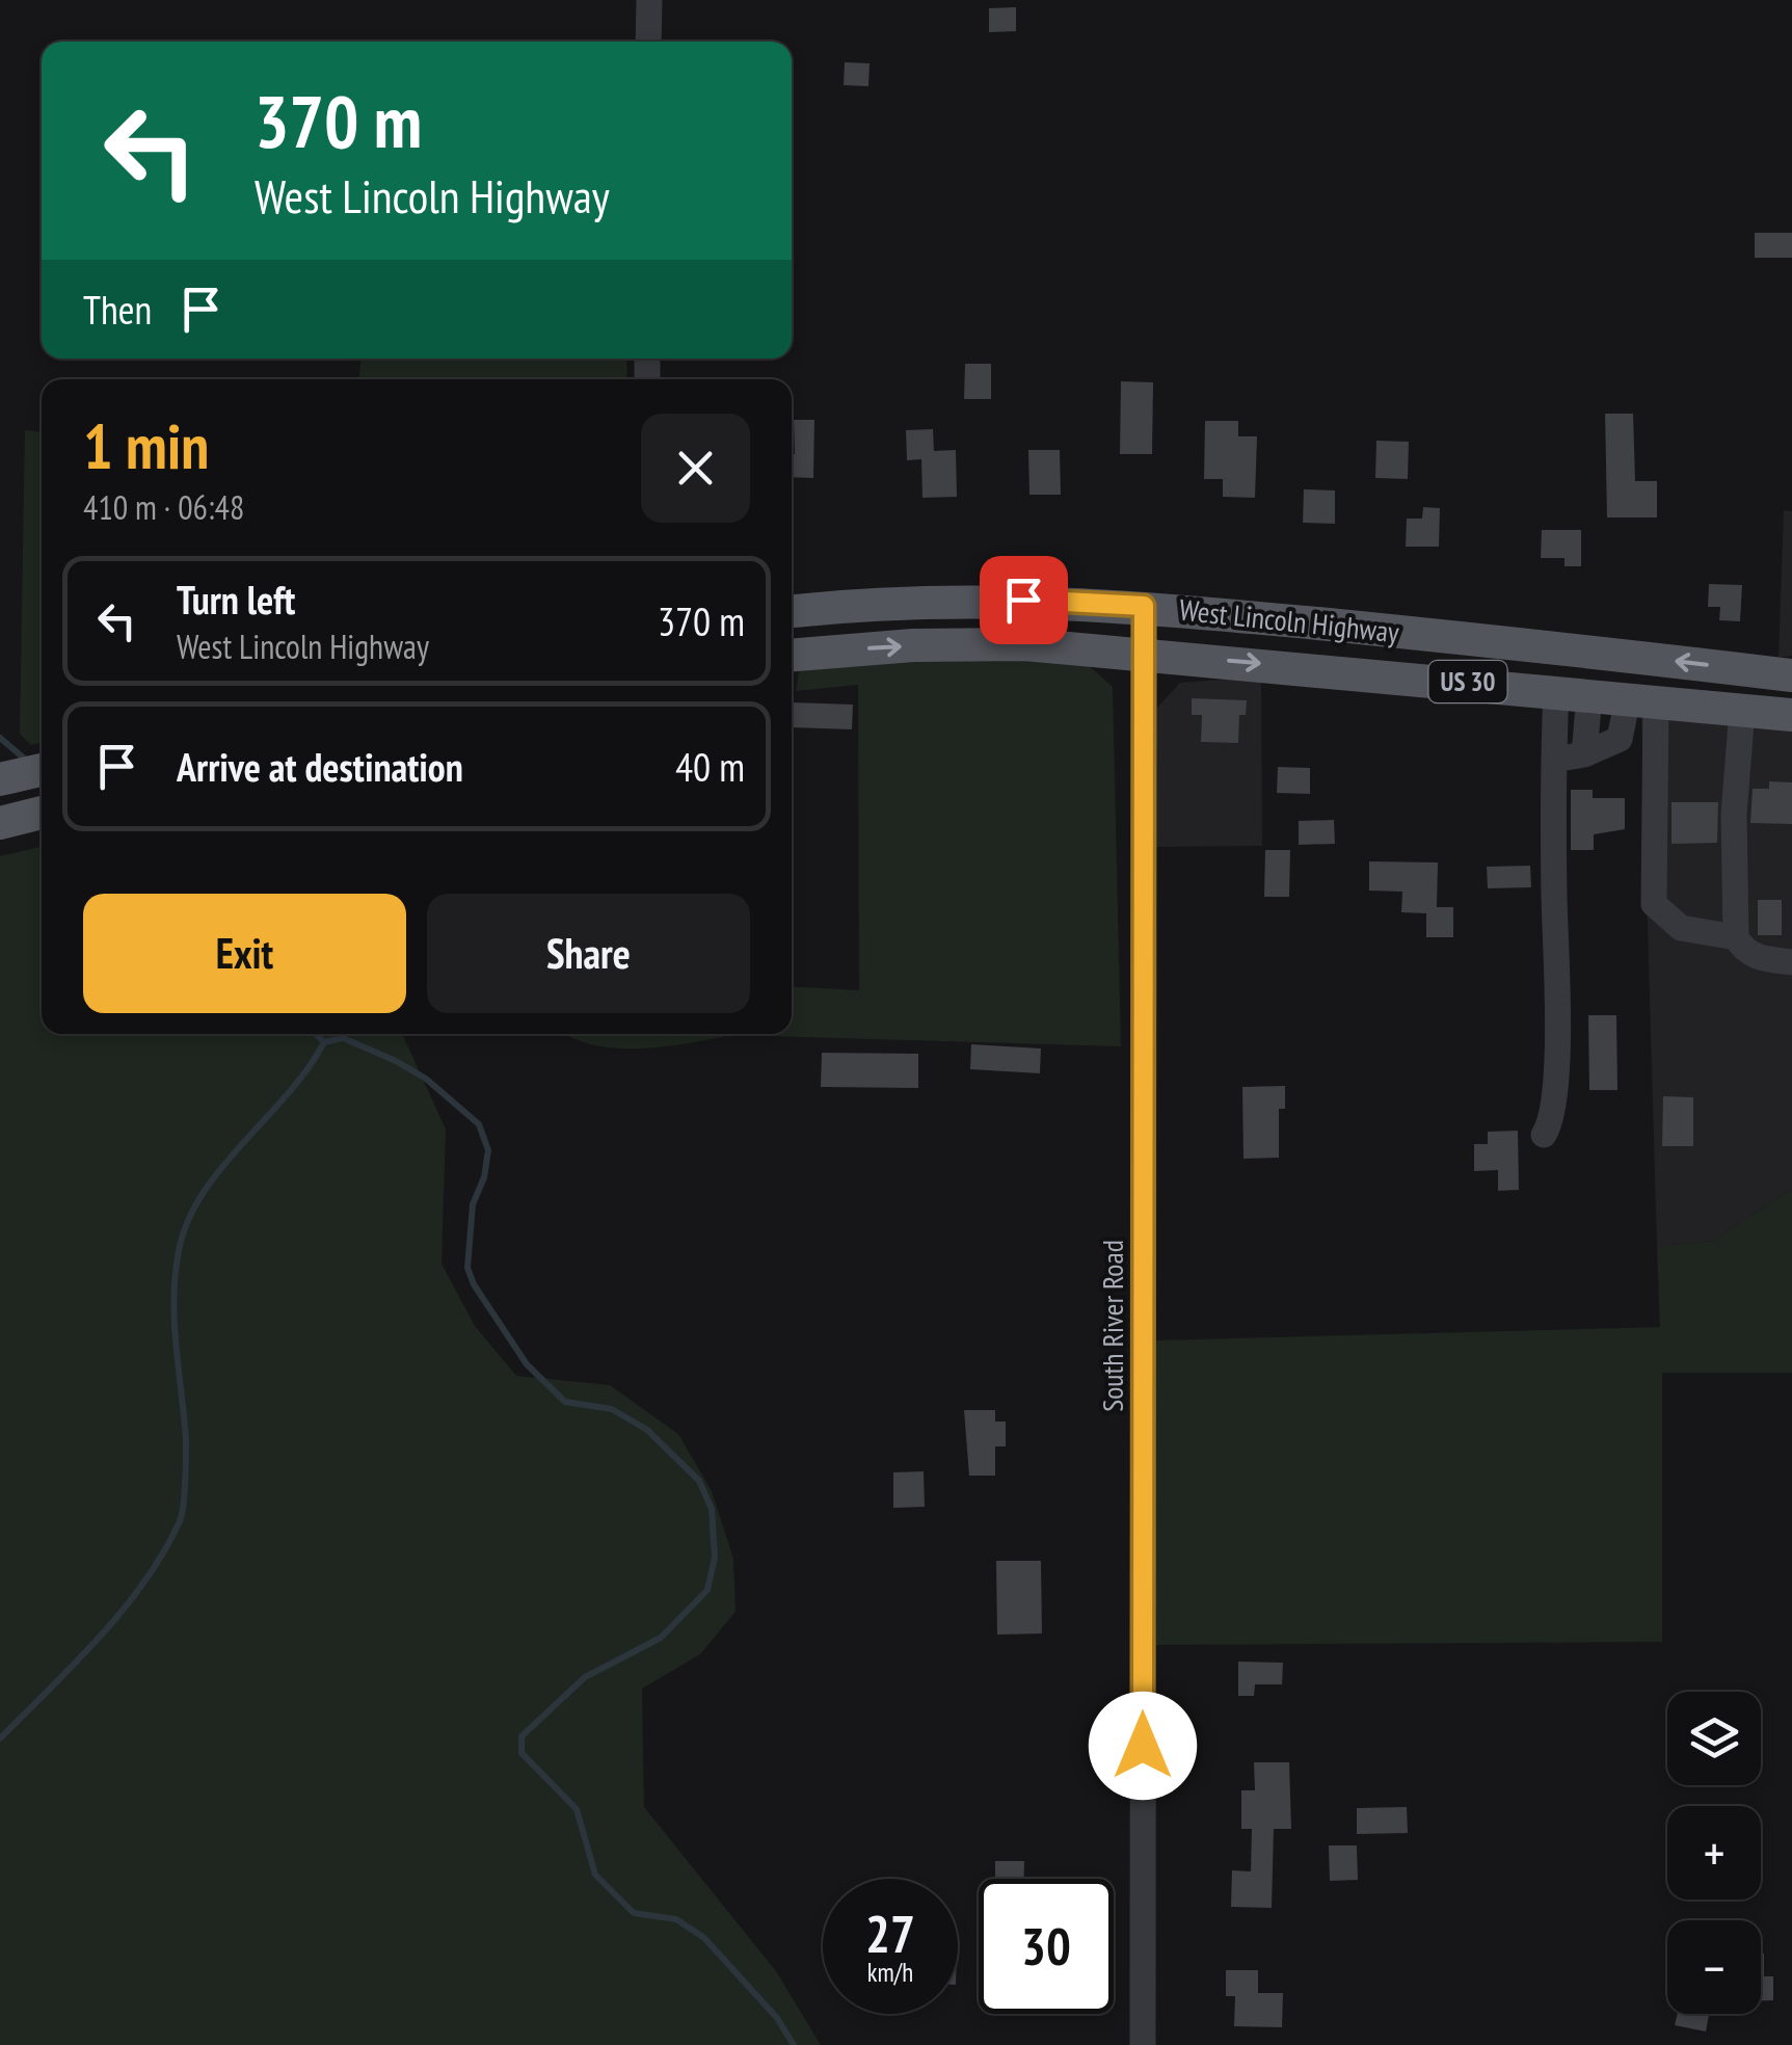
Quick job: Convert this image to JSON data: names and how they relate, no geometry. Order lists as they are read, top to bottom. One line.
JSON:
{"streets":{"main road":["West Lincoln Highway","US 30"],"street":["South River Road"]},"crossings":[["West Lincoln Highway","South River Road"]],"page":{"turn":["370 m","West Lincoln Highway"],"then":"Then","heading":["1 min","410 m · 06:48"],"list":[{"name":"Turn left","note":"West Lincoln Highway","value":"370 m"},{"name":"Arrive at destination","value":"40 m"}],"buttons":["Exit","Share"],"map_buttons":["+","−"],"speed":"27 km/h","limit":"30"}}
